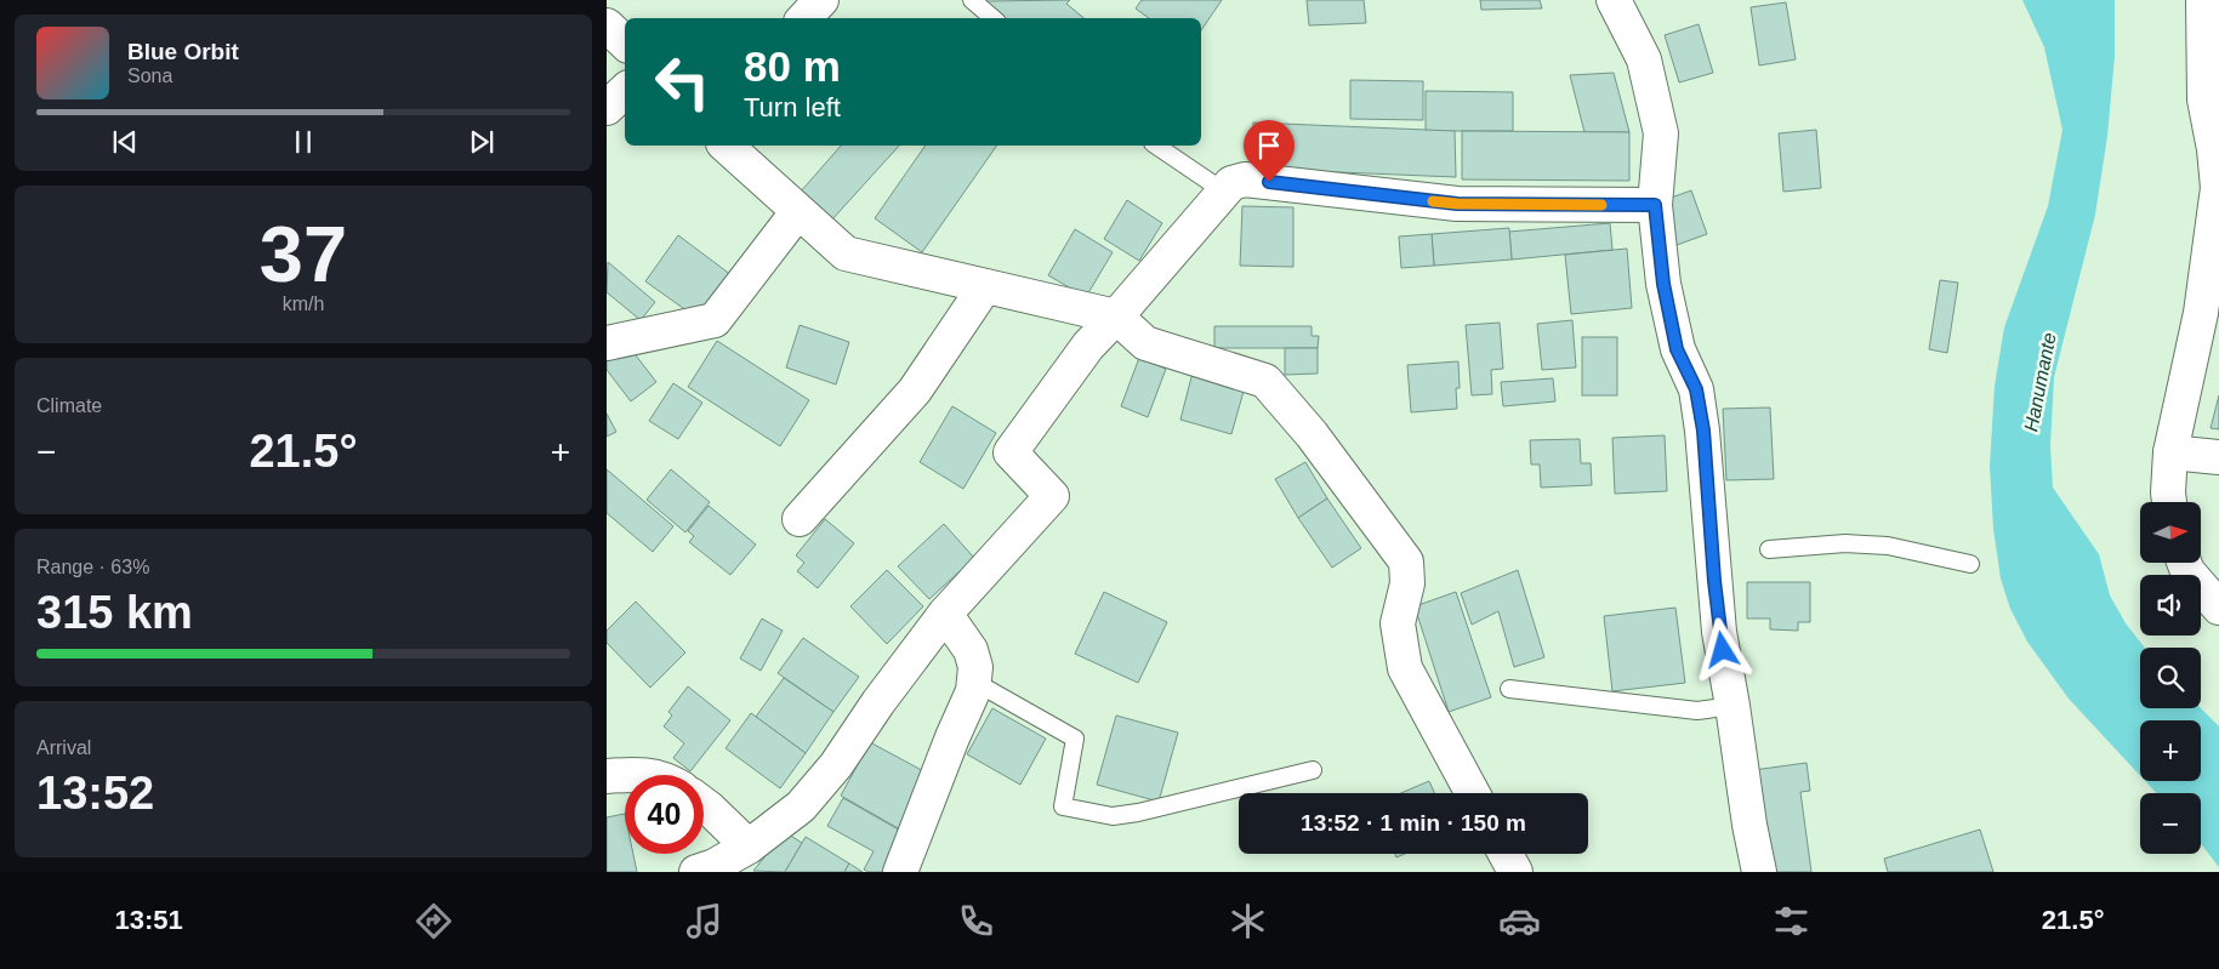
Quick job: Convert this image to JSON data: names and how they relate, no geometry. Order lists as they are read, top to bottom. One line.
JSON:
{"water":["Hanumante"],"north":"right","page":{"turn":["80 m","Turn left"],"song":["Blue Orbit","Sona"],"tile":[["37","km/h"],"Climate",["Range · 63%","315 km"],["Arrival","13:52"]],"heat":["−","21.5°","+"],"map_buttons":["+","−"],"limit":"40","trip":"13:52 · 1 min · 150 m","tabs":["13:51","21.5°"]}}
